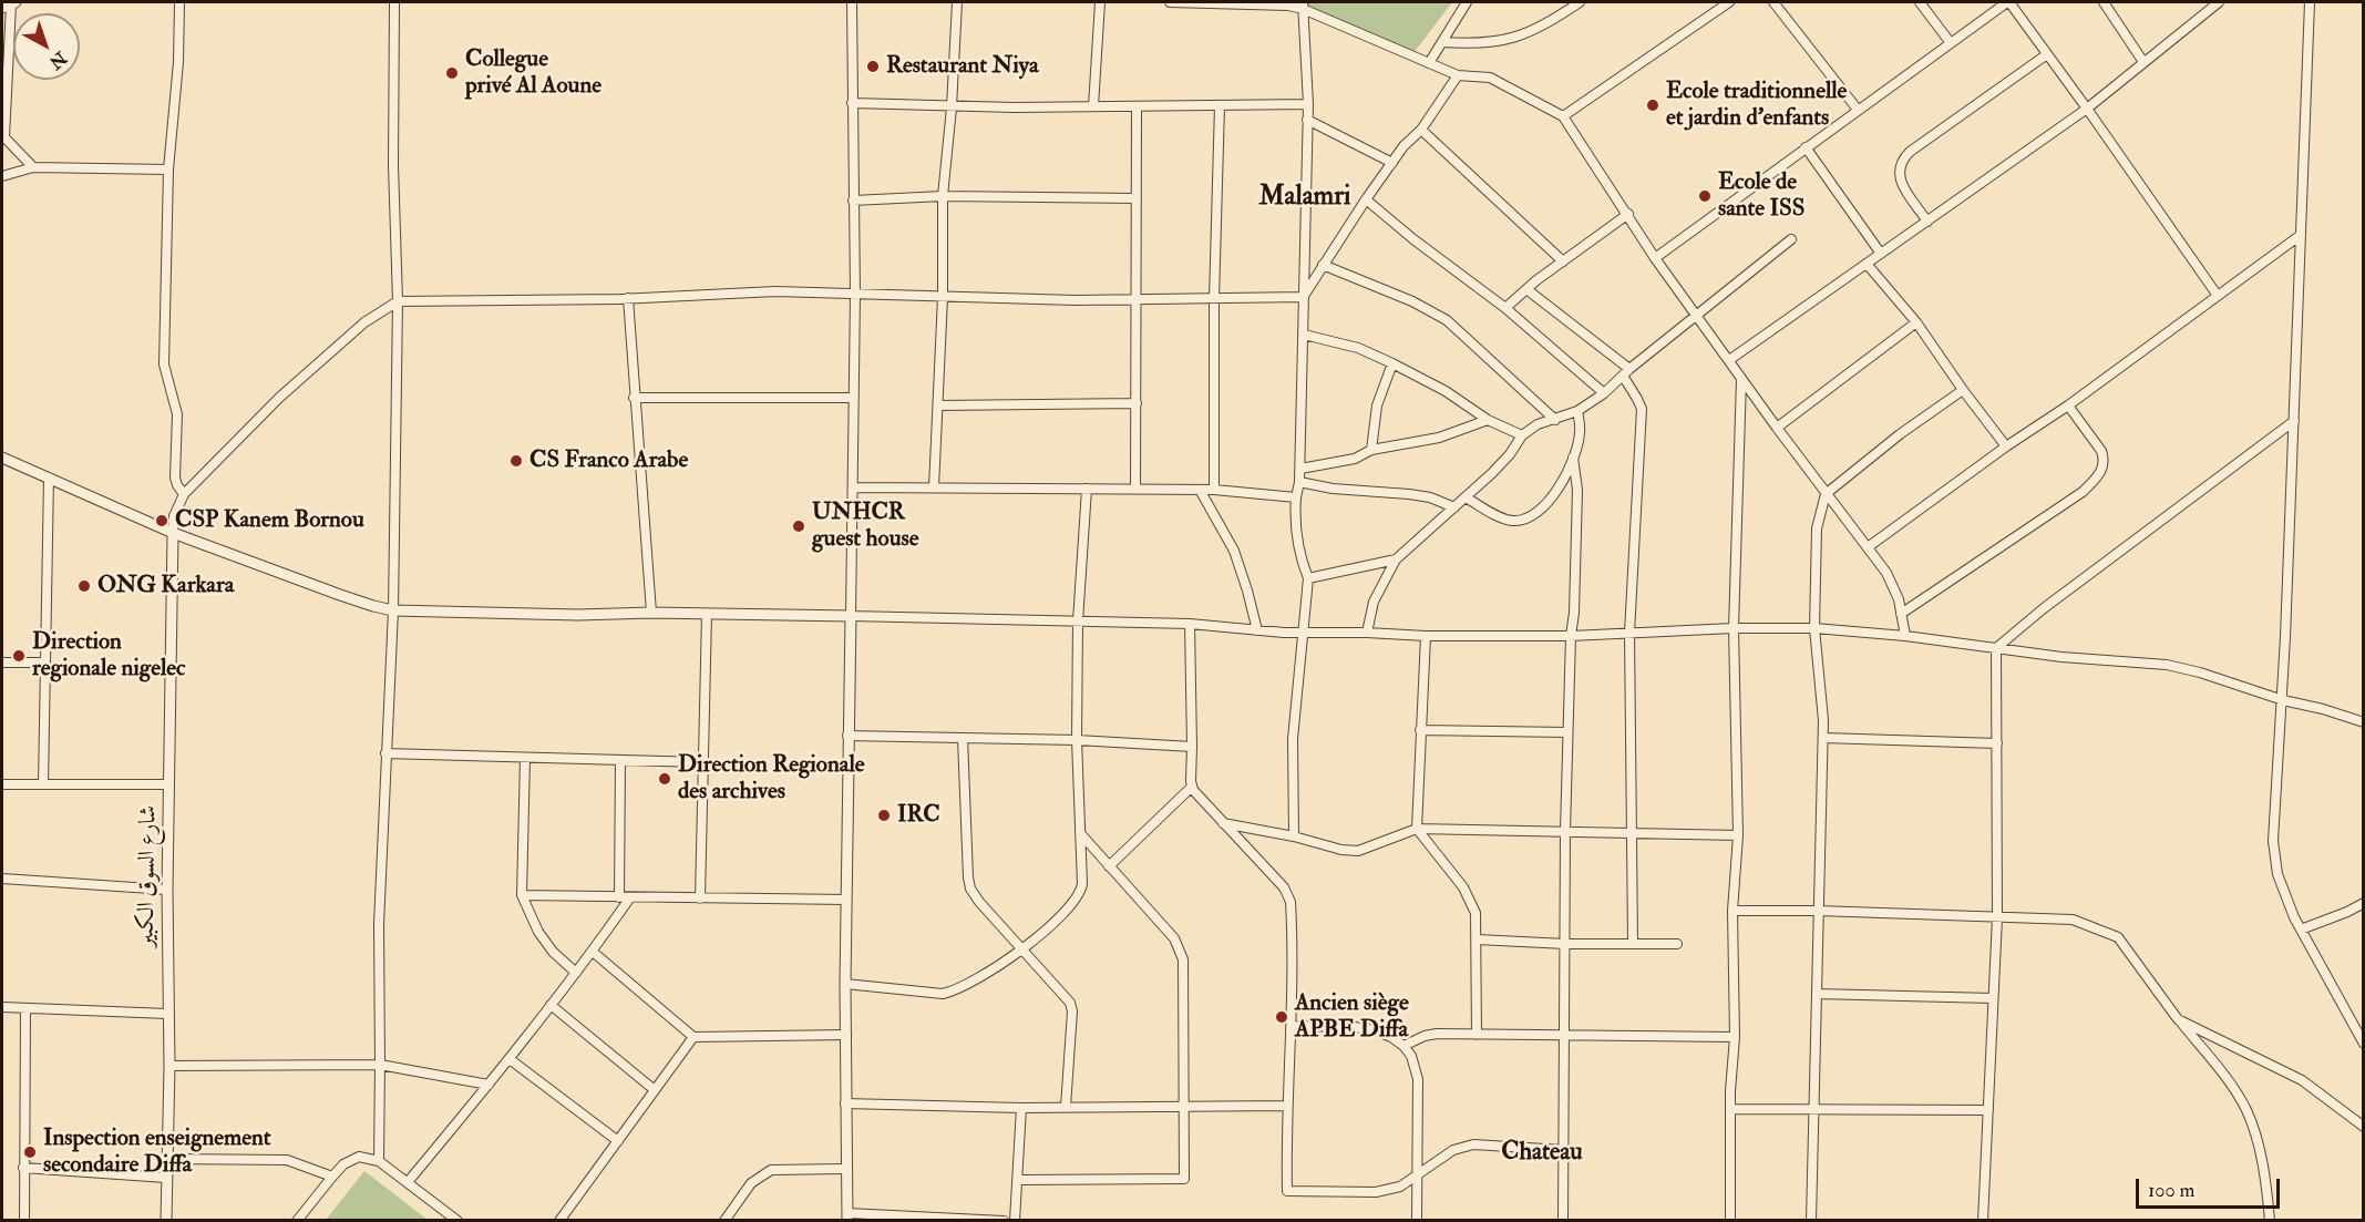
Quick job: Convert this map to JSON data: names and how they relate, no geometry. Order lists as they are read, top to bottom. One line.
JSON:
{"streets":{"street":["شارع السوق الكبير"]},"districts":["Malamri","Chateau"],"places":["Restaurant Niya","Collegue privé Al Aoune","Ecole traditionnelle et jardin d'enfants","Ecole de sante ISS","CS Franco Arabe","CSP Kanem Bornou","UNHCR guest house","ONG Karkara","Direction regionale nigelec","Direction Regionale des archives","IRC","Ancien siège APBE Diffa","Inspection enseignement secondaire Diffa"],"scale_bar":"100 m","north":"bottom right"}
